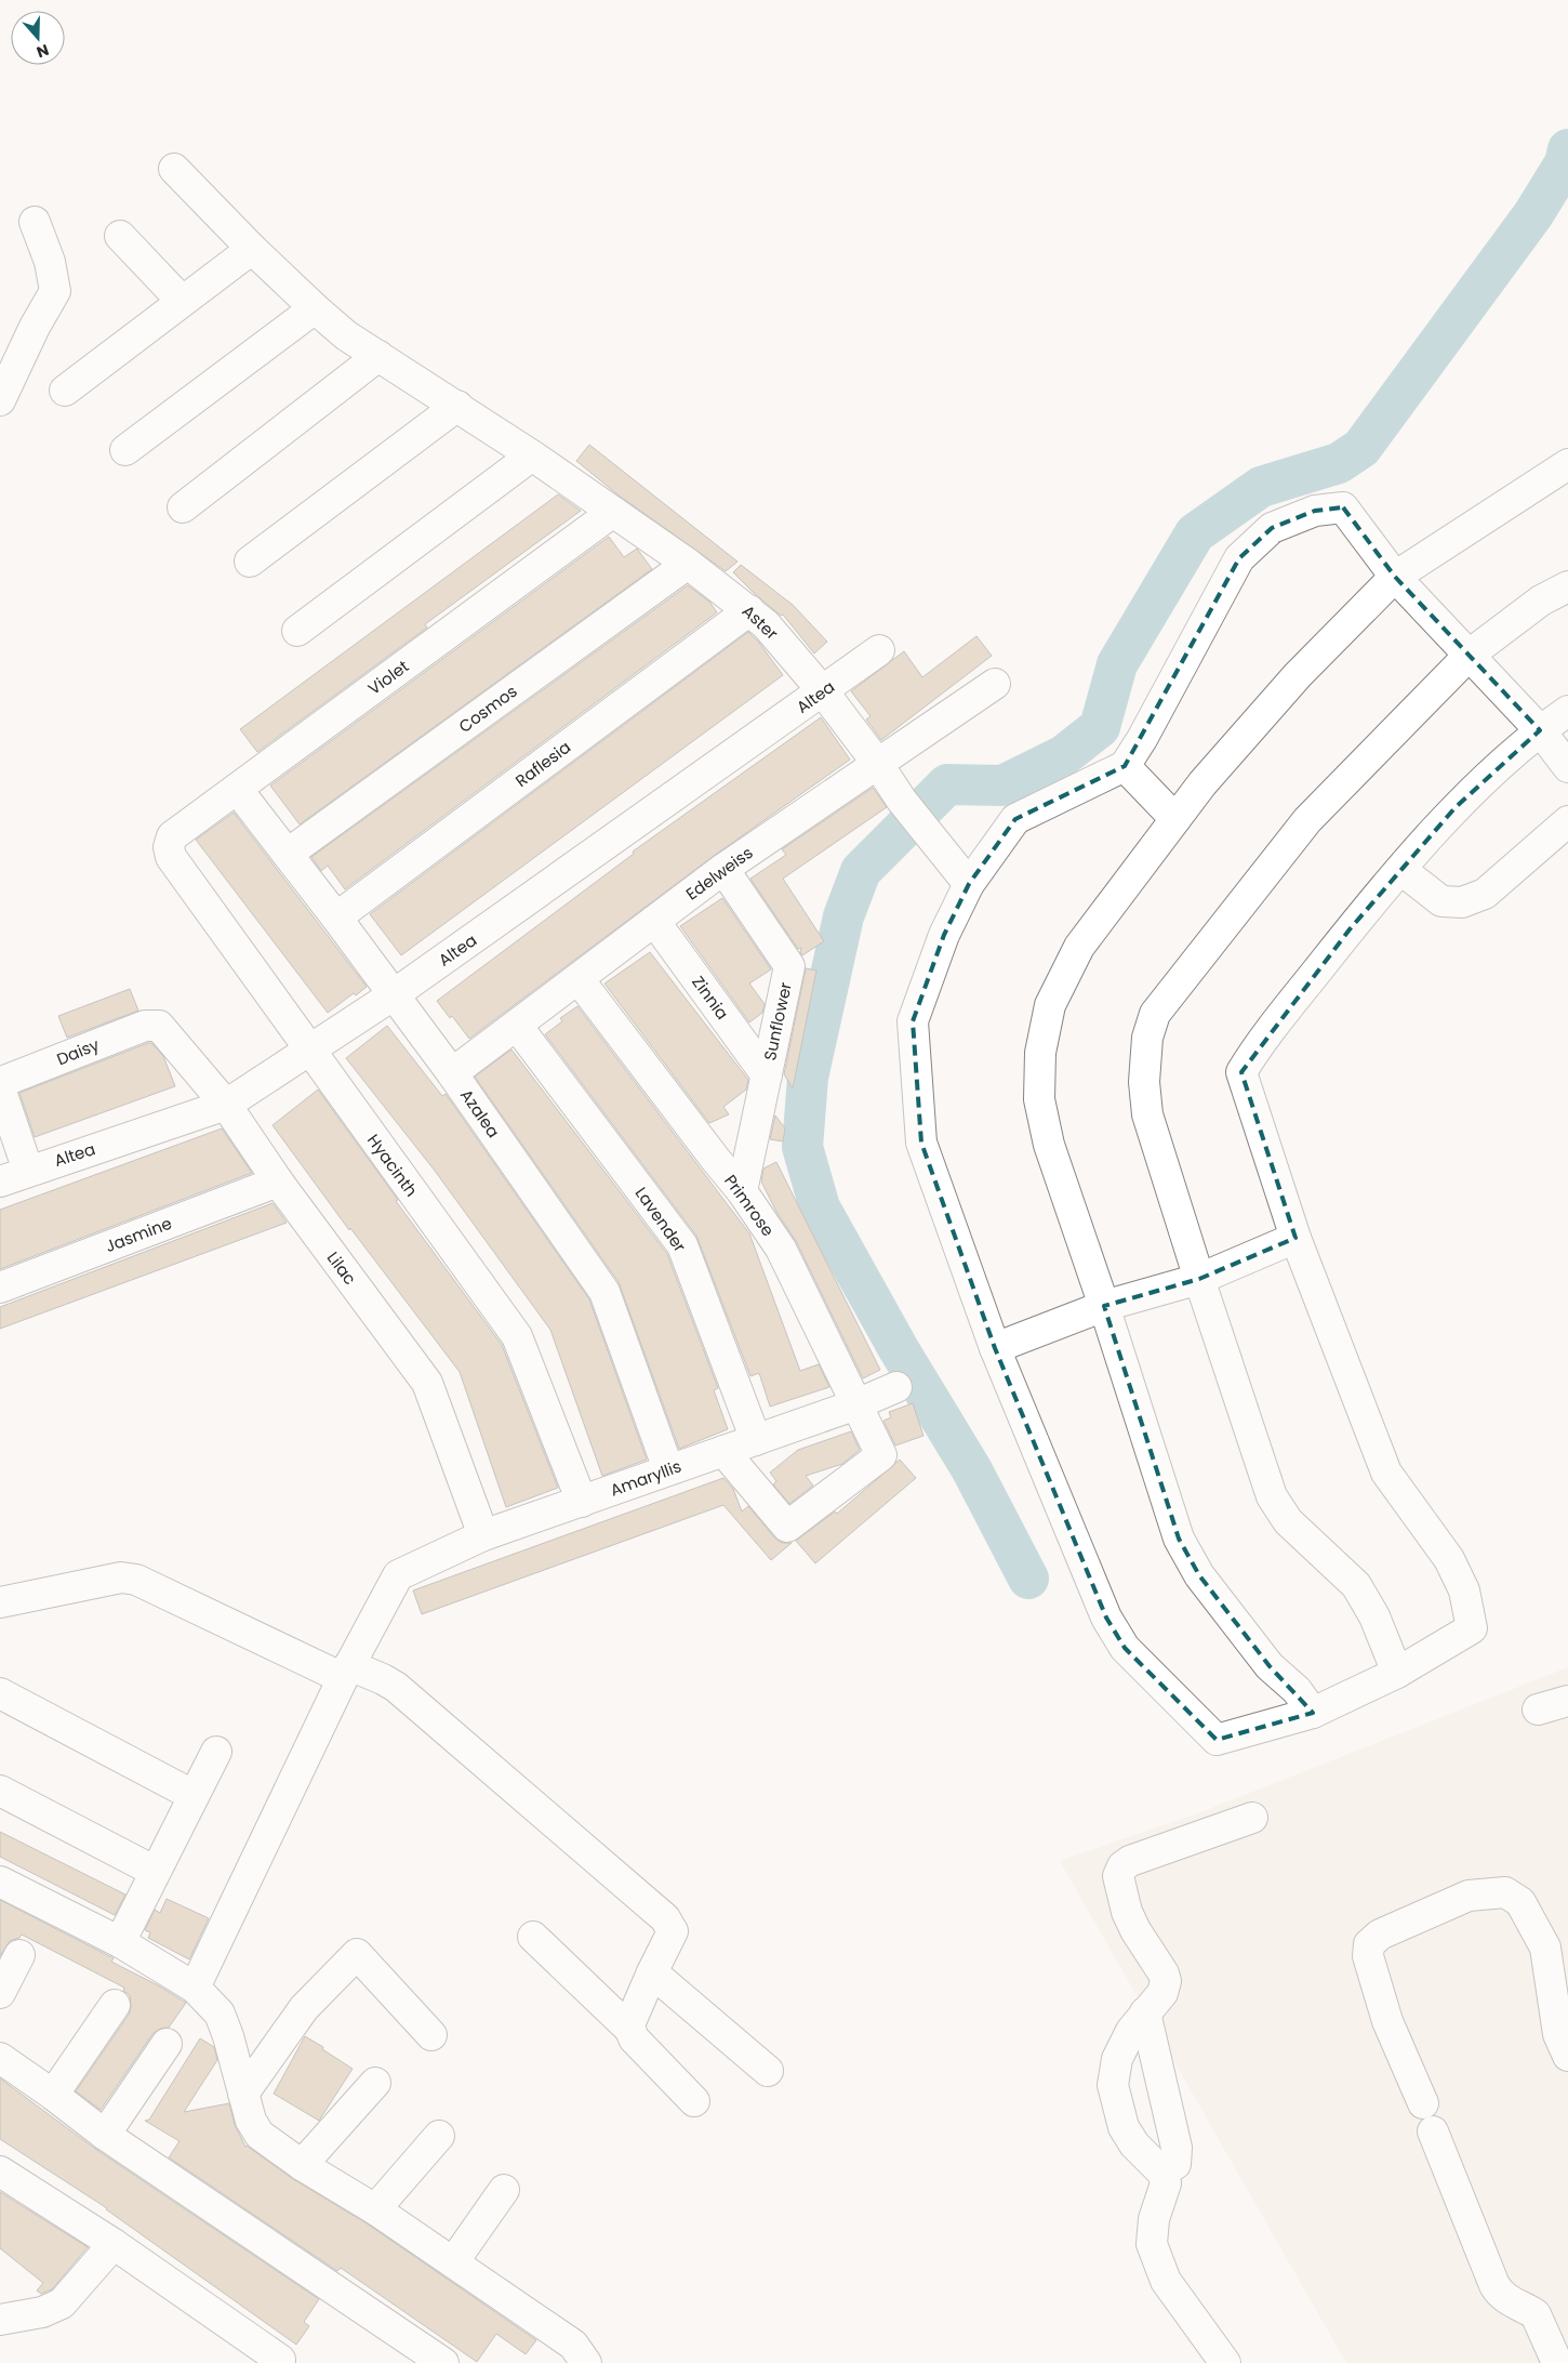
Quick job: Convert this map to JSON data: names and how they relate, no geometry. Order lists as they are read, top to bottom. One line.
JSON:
{"streets":{"street":["Aster","Violet","Altea","Cosmos","Raflesia","Edelweiss","Zinnia","Sunflower","Daisy","Azalea","Hyacinth","Primrose","Lavender","Jasmine","Lilac","Amaryllis"]},"crossings":[["Aster","Violet"],["Aster","Altea"],["Aster","Cosmos"],["Aster","Raflesia"],["Aster","Edelweiss"],["Violet","Azalea"],["Violet","Hyacinth"],["Altea","Daisy"],["Altea","Azalea"],["Altea","Hyacinth"],["Altea","Lilac"],["Cosmos","Azalea"],["Raflesia","Azalea"],["Edelweiss","Zinnia"],["Edelweiss","Sunflower"],["Edelweiss","Azalea"],["Edelweiss","Primrose"],["Edelweiss","Lavender"],["Zinnia","Sunflower"],["Sunflower","Primrose"],["Daisy","Lilac"],["Azalea","Amaryllis"],["Hyacinth","Amaryllis"],["Primrose","Amaryllis"],["Lavender","Amaryllis"],["Jasmine","Lilac"],["Lilac","Amaryllis"]],"north":"bottom"}
